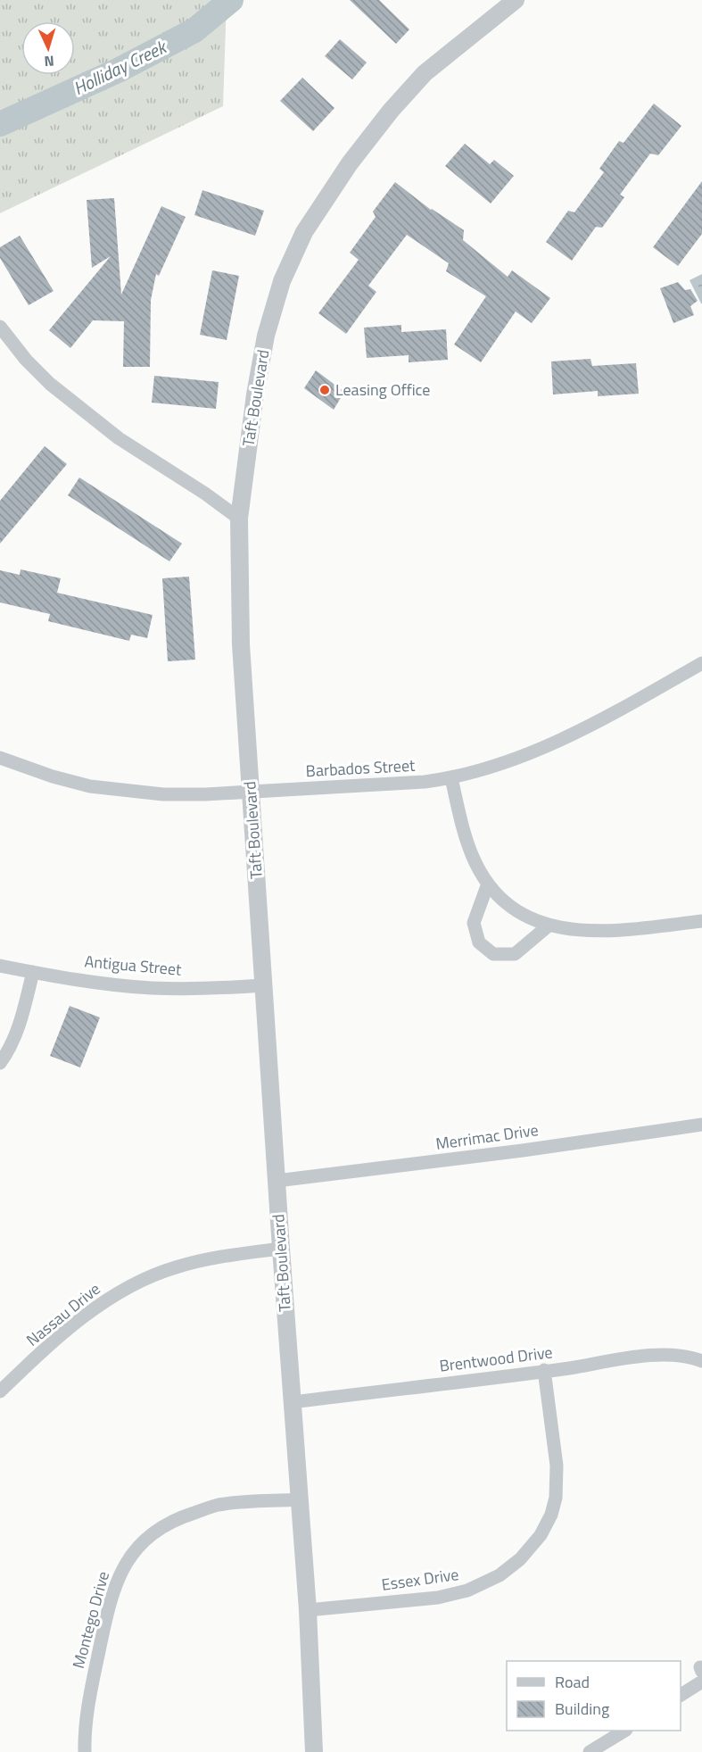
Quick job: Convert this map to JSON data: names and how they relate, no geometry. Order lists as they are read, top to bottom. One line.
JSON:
{"streets":{"street":["Taft Boulevard","Barbados Street","Antigua Street","Merrimac Drive","Nassau Drive","Brentwood Drive","Essex Drive","Montego Drive"]},"crossings":[["Taft Boulevard","Barbados Street"],["Taft Boulevard","Antigua Street"],["Taft Boulevard","Merrimac Drive"],["Taft Boulevard","Nassau Drive"],["Taft Boulevard","Brentwood Drive"],["Taft Boulevard","Essex Drive"],["Taft Boulevard","Montego Drive"],["Brentwood Drive","Essex Drive"]],"water":["Holliday Creek"],"places":["Leasing Office"],"legend":["Road","Building"],"north":"bottom"}
